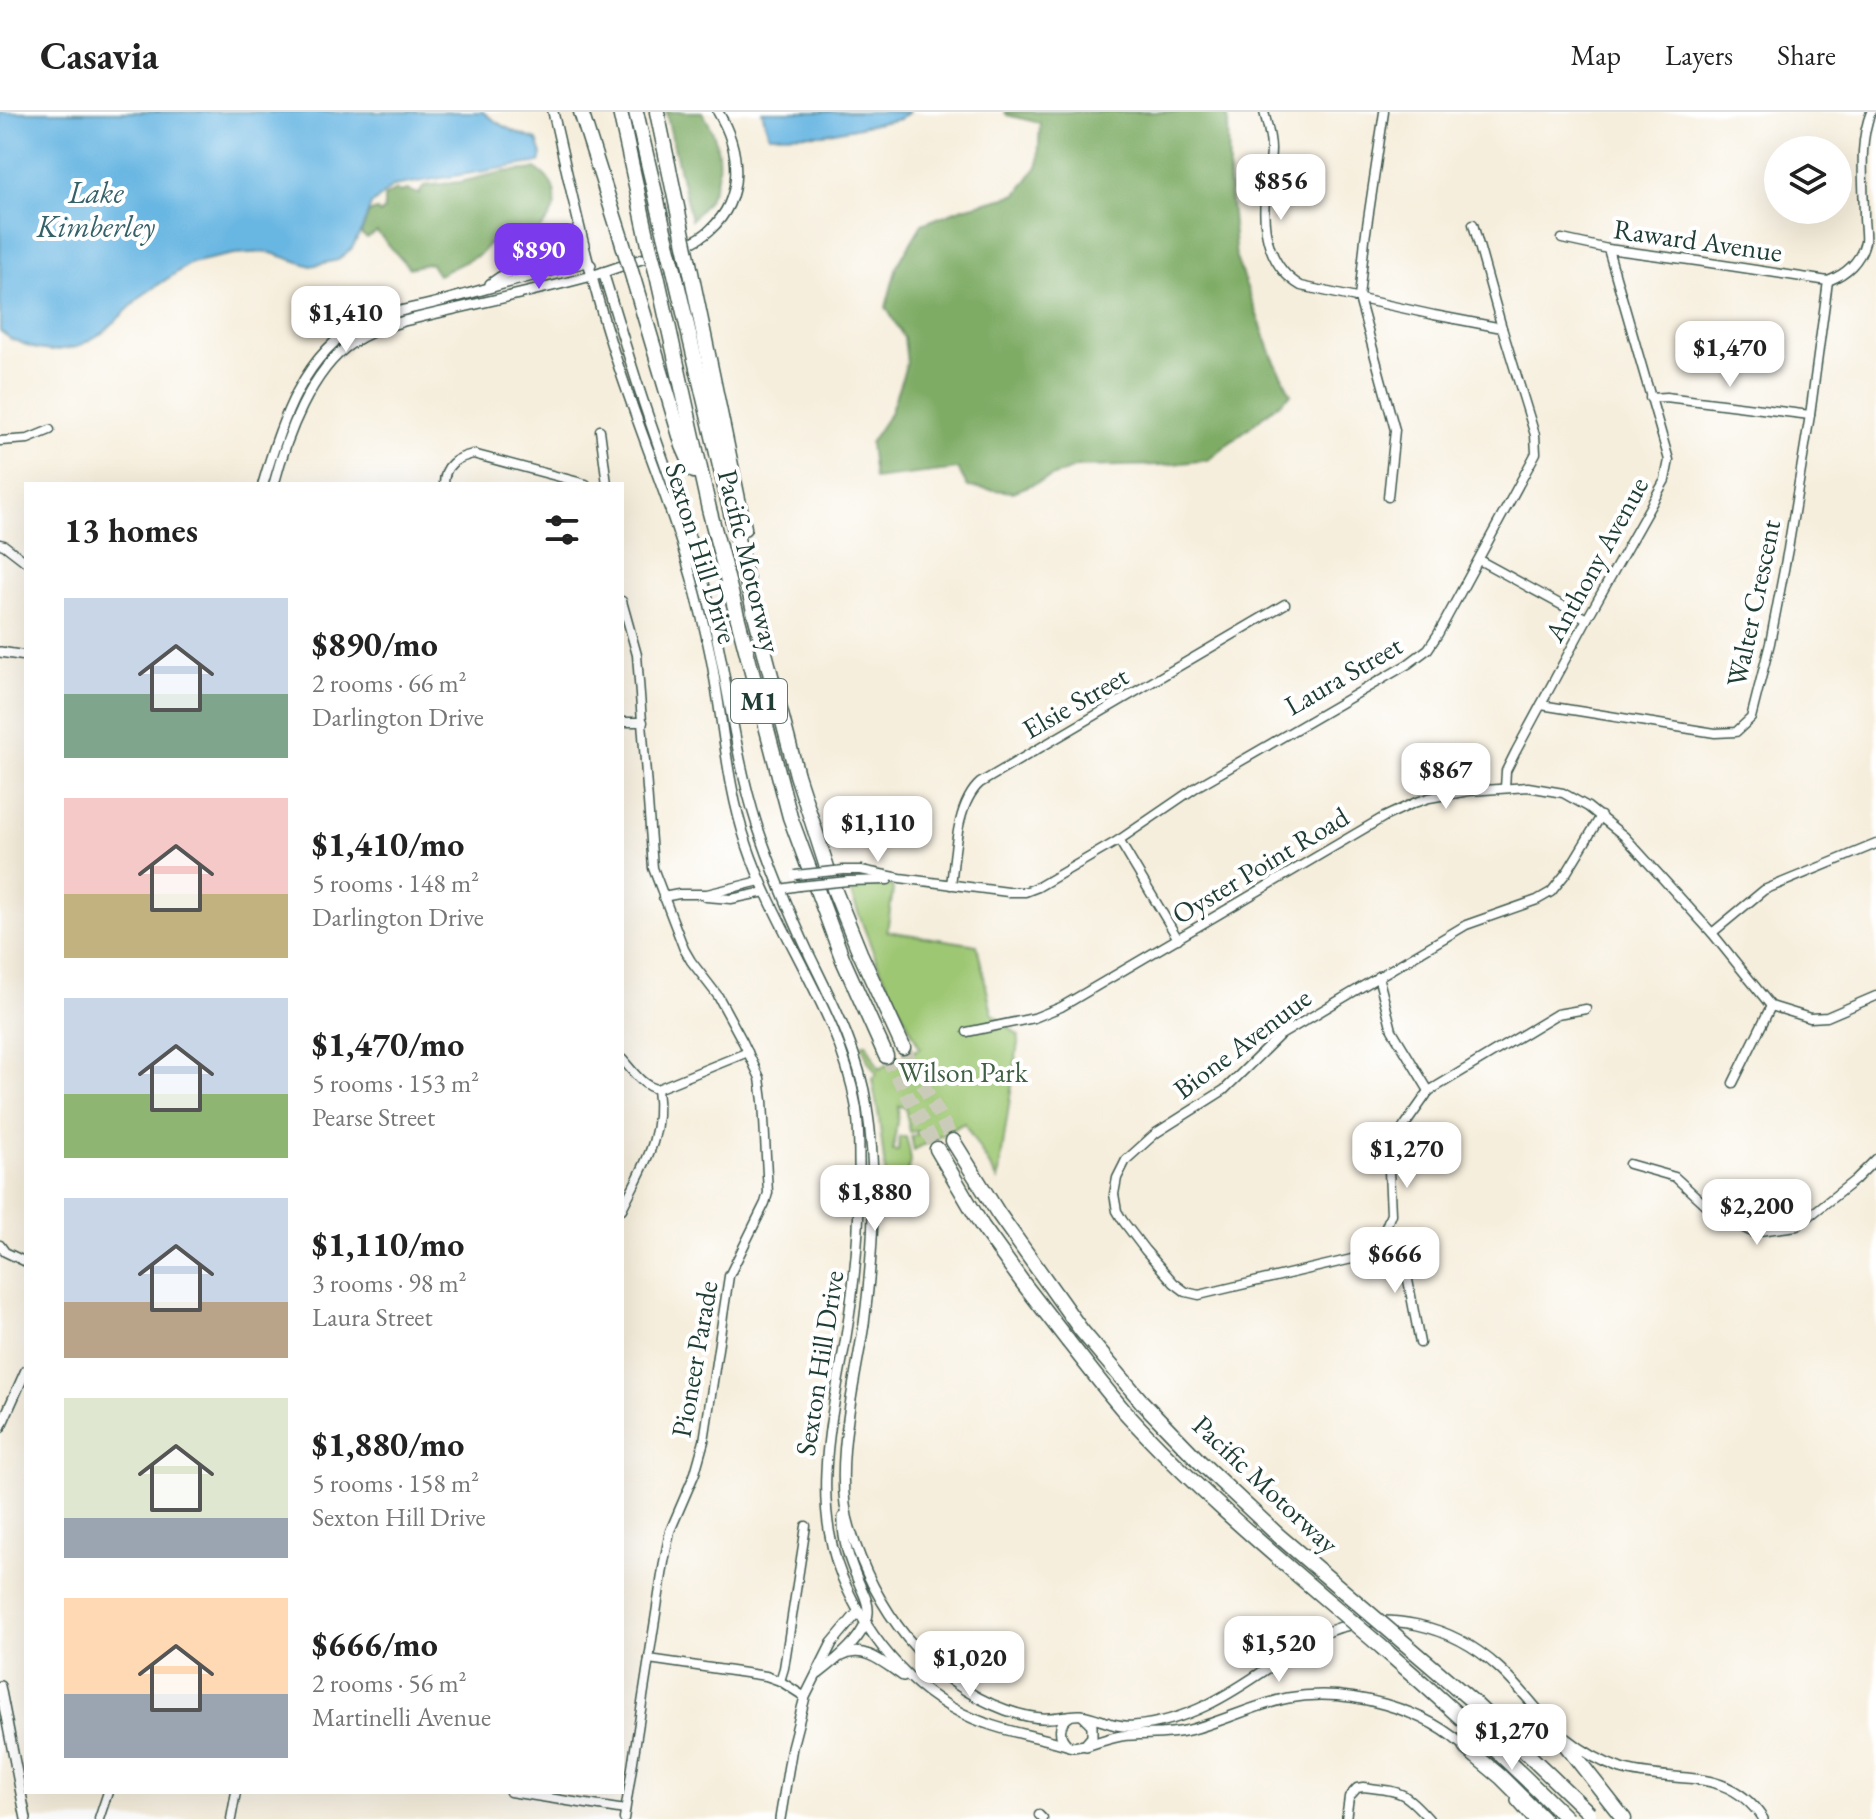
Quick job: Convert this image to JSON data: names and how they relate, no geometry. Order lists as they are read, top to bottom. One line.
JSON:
{"streets":{"highway":["Pacific Motorway","M1"],"street":["Raward Avenue","Sexton Hill Drive","Anthony Avenue","Walter Crescent","Laura Street","Elsie Street","Oyster Point Road","Bione Avenuue","Pioneer Parade"]},"crossings":[["Raward Avenue","Anthony Avenue"],["Raward Avenue","Walter Crescent"],["Sexton Hill Drive","Laura Street"],["Anthony Avenue","Walter Crescent"],["Anthony Avenue","Oyster Point Road"],["Laura Street","Elsie Street"],["Oyster Point Road","Bione Avenuue"]],"water":["Lake Kimberley"],"parks":["Wilson Park"],"page":{"header":"Casavia","nav":["Map","Layers","Share"],"price":["$856","$890","$1,410","$1,470","$867","$1,110","$1,270","$1,880","$2,200","$666","$1,520","$1,020","$1,270"],"heading":"13 homes","list":[{"name":"$890/mo","note":"2 rooms · 66 m² · Darlington Drive"},{"name":"$1,410/mo","note":"5 rooms · 148 m² · Darlington Drive"},{"name":"$1,470/mo","note":"5 rooms · 153 m² · Pearse Street"},{"name":"$1,110/mo","note":"3 rooms · 98 m² · Laura Street"},{"name":"$1,880/mo","note":"5 rooms · 158 m² · Sexton Hill Drive"},{"name":"$666/mo","note":"2 rooms · 56 m² · Martinelli Avenue"}]}}
